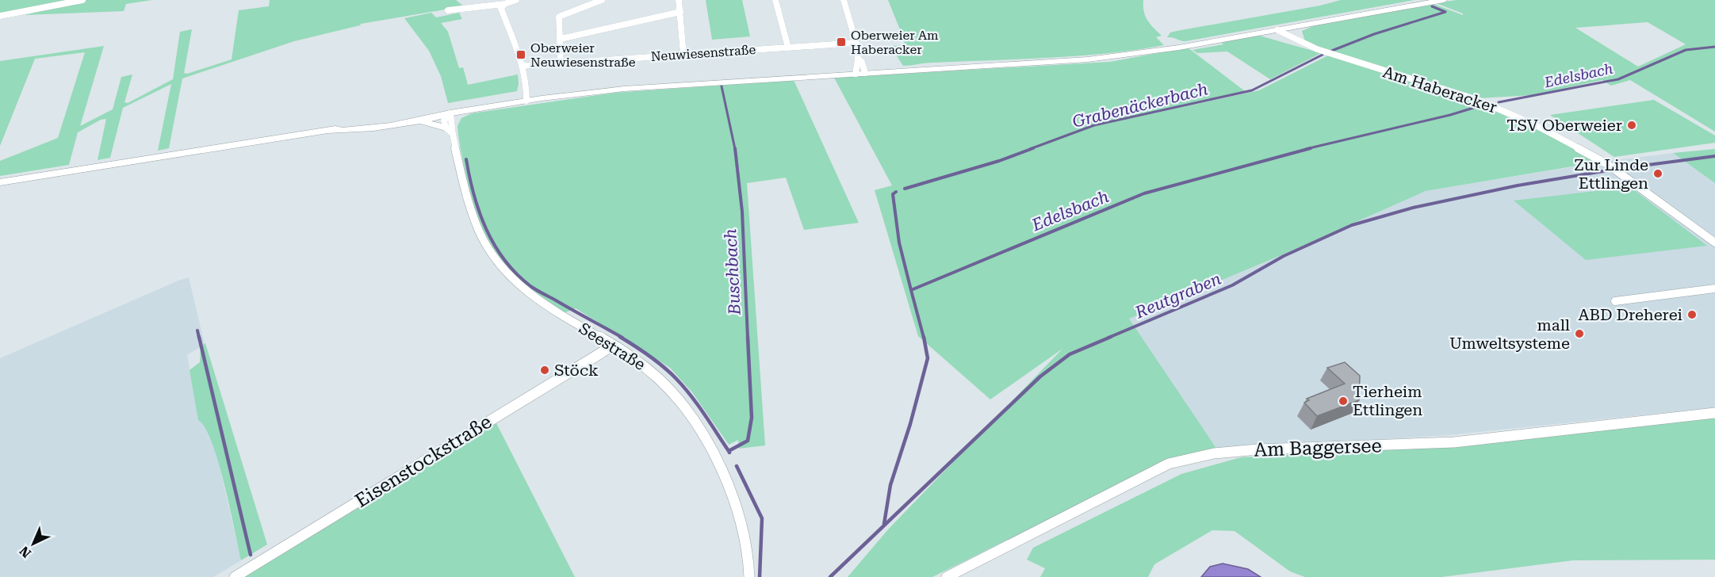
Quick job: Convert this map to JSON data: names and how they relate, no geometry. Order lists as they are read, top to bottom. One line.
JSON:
{"streets":{"street":["Neuwiesenstraße","Am Haberacker","Seestraße","Am Baggersee","Eisenstockstraße"]},"crossings":[["Seestraße","Eisenstockstraße"]],"water":["Edelsbach","Grabenäckerbach","Buschbach","Reutgraben"],"places":{"transit":["Oberweier Am Haberacker","Oberweier Neuwiesenstraße"],"other":["TSV Oberweier","Zur Linde Ettlingen","ABD Dreherei","mall Umweltsysteme","Stöck","Tierheim Ettlingen"]},"north":"bottom left"}
